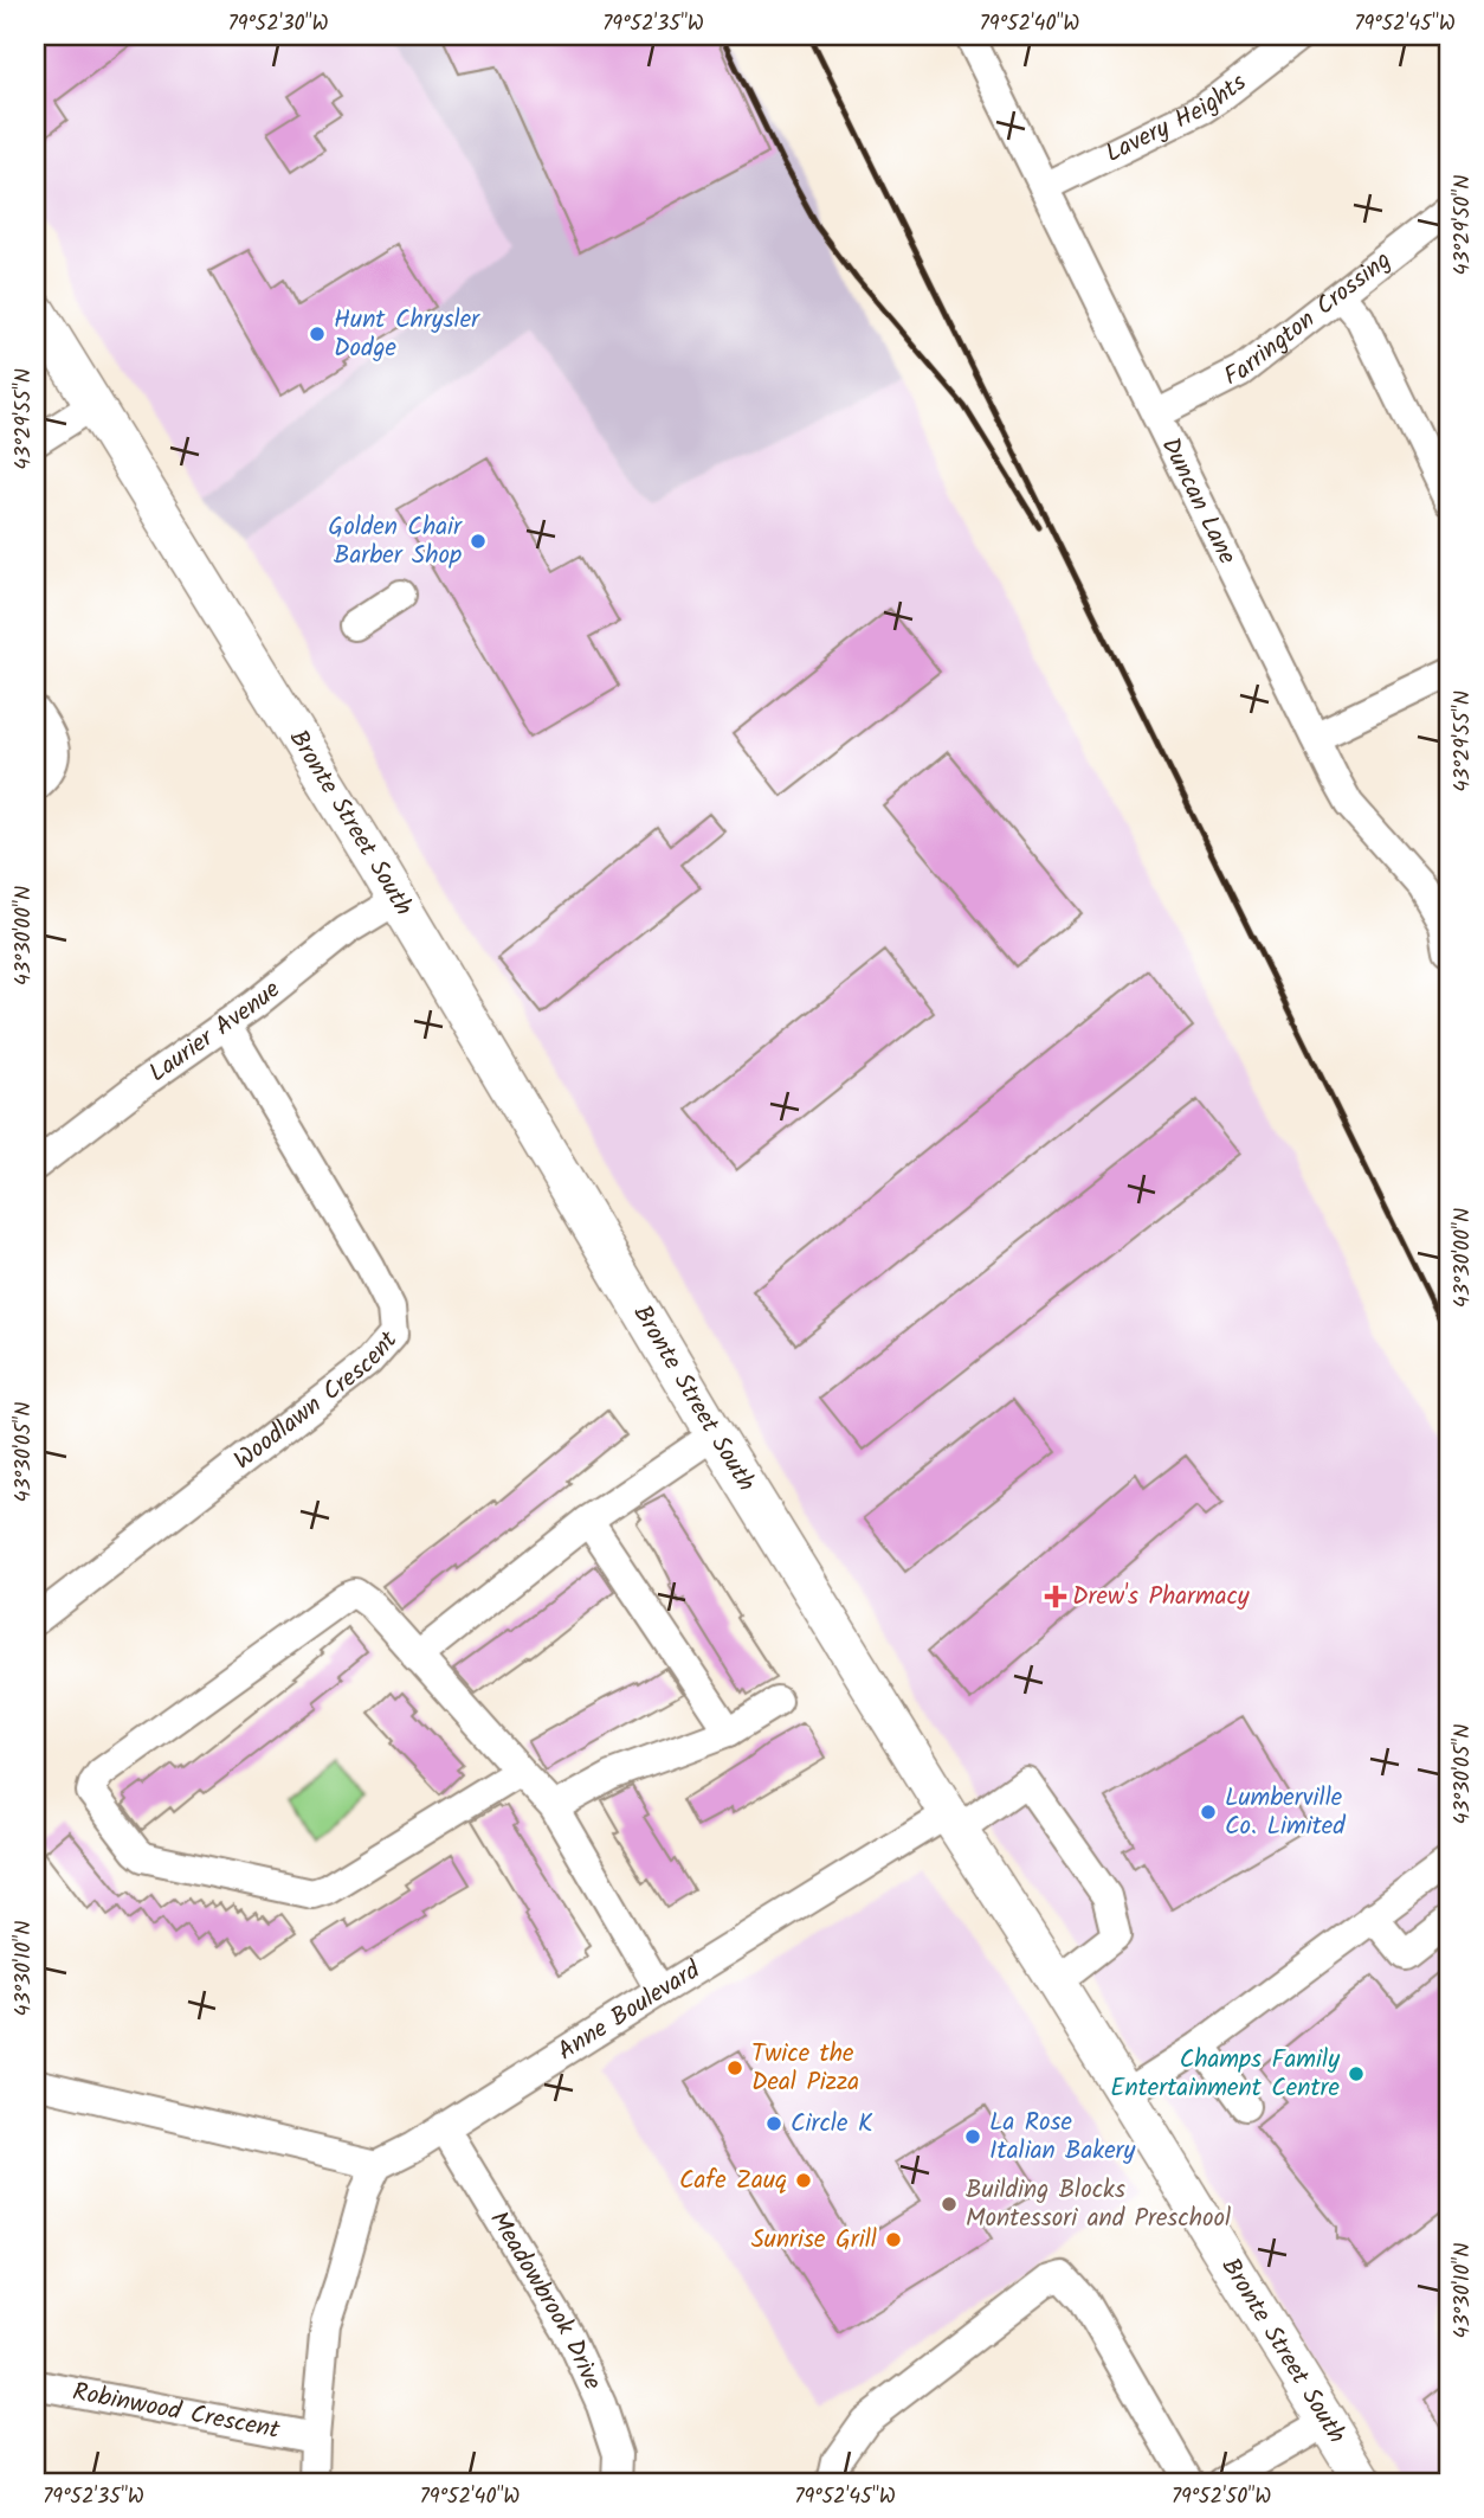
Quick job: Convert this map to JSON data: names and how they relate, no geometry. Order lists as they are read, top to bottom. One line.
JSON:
{"streets":{"main road":["Bronte Street South"],"street":["Lavery Heights","Farrington Crossing","Duncan Lane","Laurier Avenue","Woodlawn Crescent","Anne Boulevard","Meadowbrook Drive","Robinwood Crescent"]},"crossings":[["Lavery Heights","Duncan Lane"],["Farrington Crossing","Duncan Lane"],["Bronte Street South","Laurier Avenue"],["Bronte Street South","Anne Boulevard"],["Laurier Avenue","Woodlawn Crescent"],["Anne Boulevard","Meadowbrook Drive"]],"places":{"other":["Hunt Chrysler Dodge","Golden Chair Barber Shop","Lumberville Co. Limited","Twice the Deal Pizza","Champs Family Entertainment Centre","Circle K","La Rose Italian Bakery","Cafe Zauq","Building Blocks Montessori and Preschool","Sunrise Grill"],"health":["Drew's Pharmacy"]},"coordinates":["79°52'30\"W","79°52'35\"W","79°52'40\"W","79°52'45\"W","43°29'50\"N","43°29'55\"N","43°30'00\"N","43°30'05\"N","43°30'10\"N","79°52'50\"W"]}
